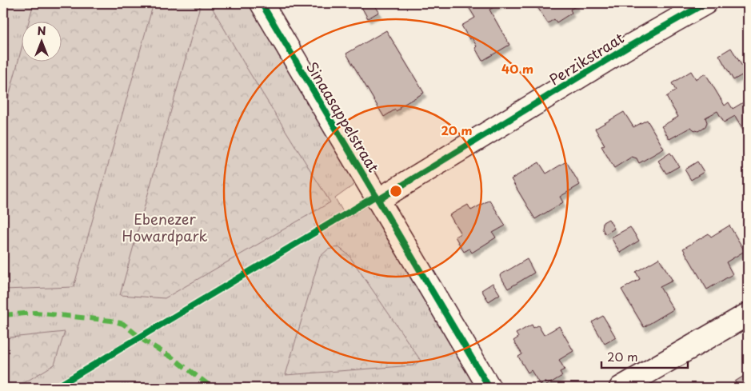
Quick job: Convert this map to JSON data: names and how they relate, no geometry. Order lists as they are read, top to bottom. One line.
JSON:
{"streets":{"street":["Perzikstraat","Sinaasappelstraat"]},"crossings":[["Perzikstraat","Sinaasappelstraat"]],"parks":["Ebenezer Howardpark"],"scale_bar":"20 m","north":"top","rings":["40 m","20 m"]}
